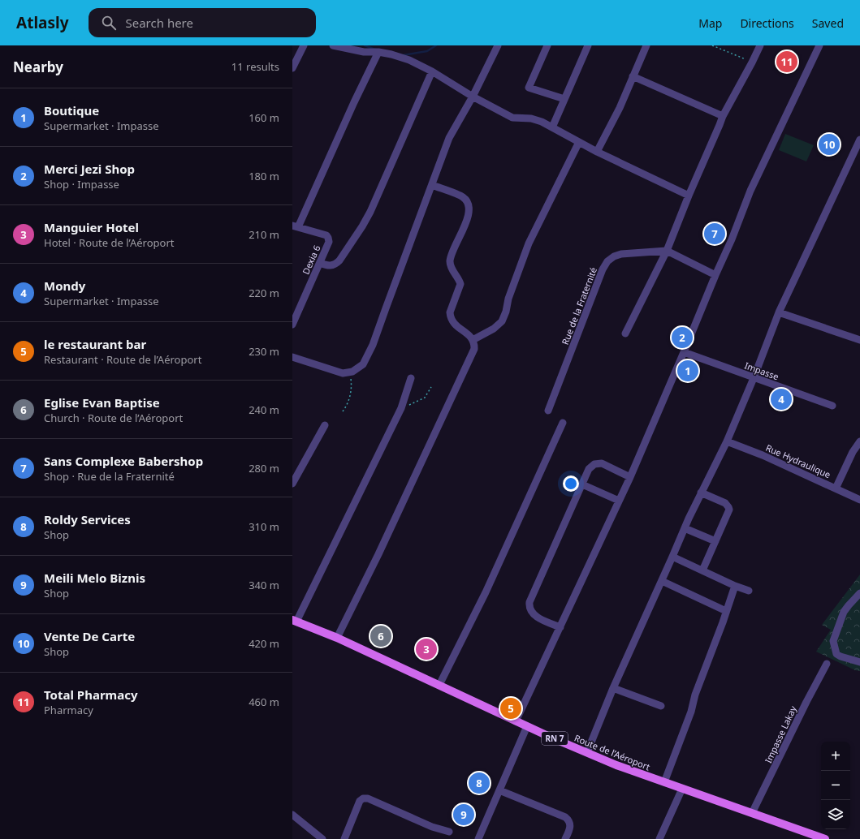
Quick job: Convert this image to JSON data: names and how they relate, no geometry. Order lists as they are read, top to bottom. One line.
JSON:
{"streets":{"main road":["RN 7","Route de l’Aéroport"],"street":["Dexia 6","Rue de la Fraternité","Impasse","Rue Hydraulique","Impasse Lakay"]},"crossings":[["Impasse Lakay","Route de l’Aéroport"]],"page":{"header":"Atlasly","search":"Search here","nav":["Map","Directions","Saved"],"heading":["Nearby","11 results"],"pins":["11","10","7","2","1","4","6","3","5","8","9"],"list":[{"mark":"1","name":"Boutique","note":"Supermarket · Impasse","value":"160 m"},{"mark":"2","name":"Merci Jezi Shop","note":"Shop · Impasse","value":"180 m"},{"mark":"3","name":"Manguier Hotel","note":"Hotel · Route de l’Aéroport","value":"210 m"},{"mark":"4","name":"Mondy","note":"Supermarket · Impasse","value":"220 m"},{"mark":"5","name":"le restaurant bar","note":"Restaurant · Route de l’Aéroport","value":"230 m"},{"mark":"6","name":"Eglise Evan Baptise","note":"Church · Route de l’Aéroport","value":"240 m"},{"mark":"7","name":"Sans Complexe Babershop","note":"Shop · Rue de la Fraternité","value":"280 m"},{"mark":"8","name":"Roldy Services","note":"Shop","value":"310 m"},{"mark":"9","name":"Meili Melo Biznis","note":"Shop","value":"340 m"},{"mark":"10","name":"Vente De Carte","note":"Shop","value":"420 m"},{"mark":"11","name":"Total Pharmacy","note":"Pharmacy","value":"460 m"}],"map_buttons":["+","−"]}}
